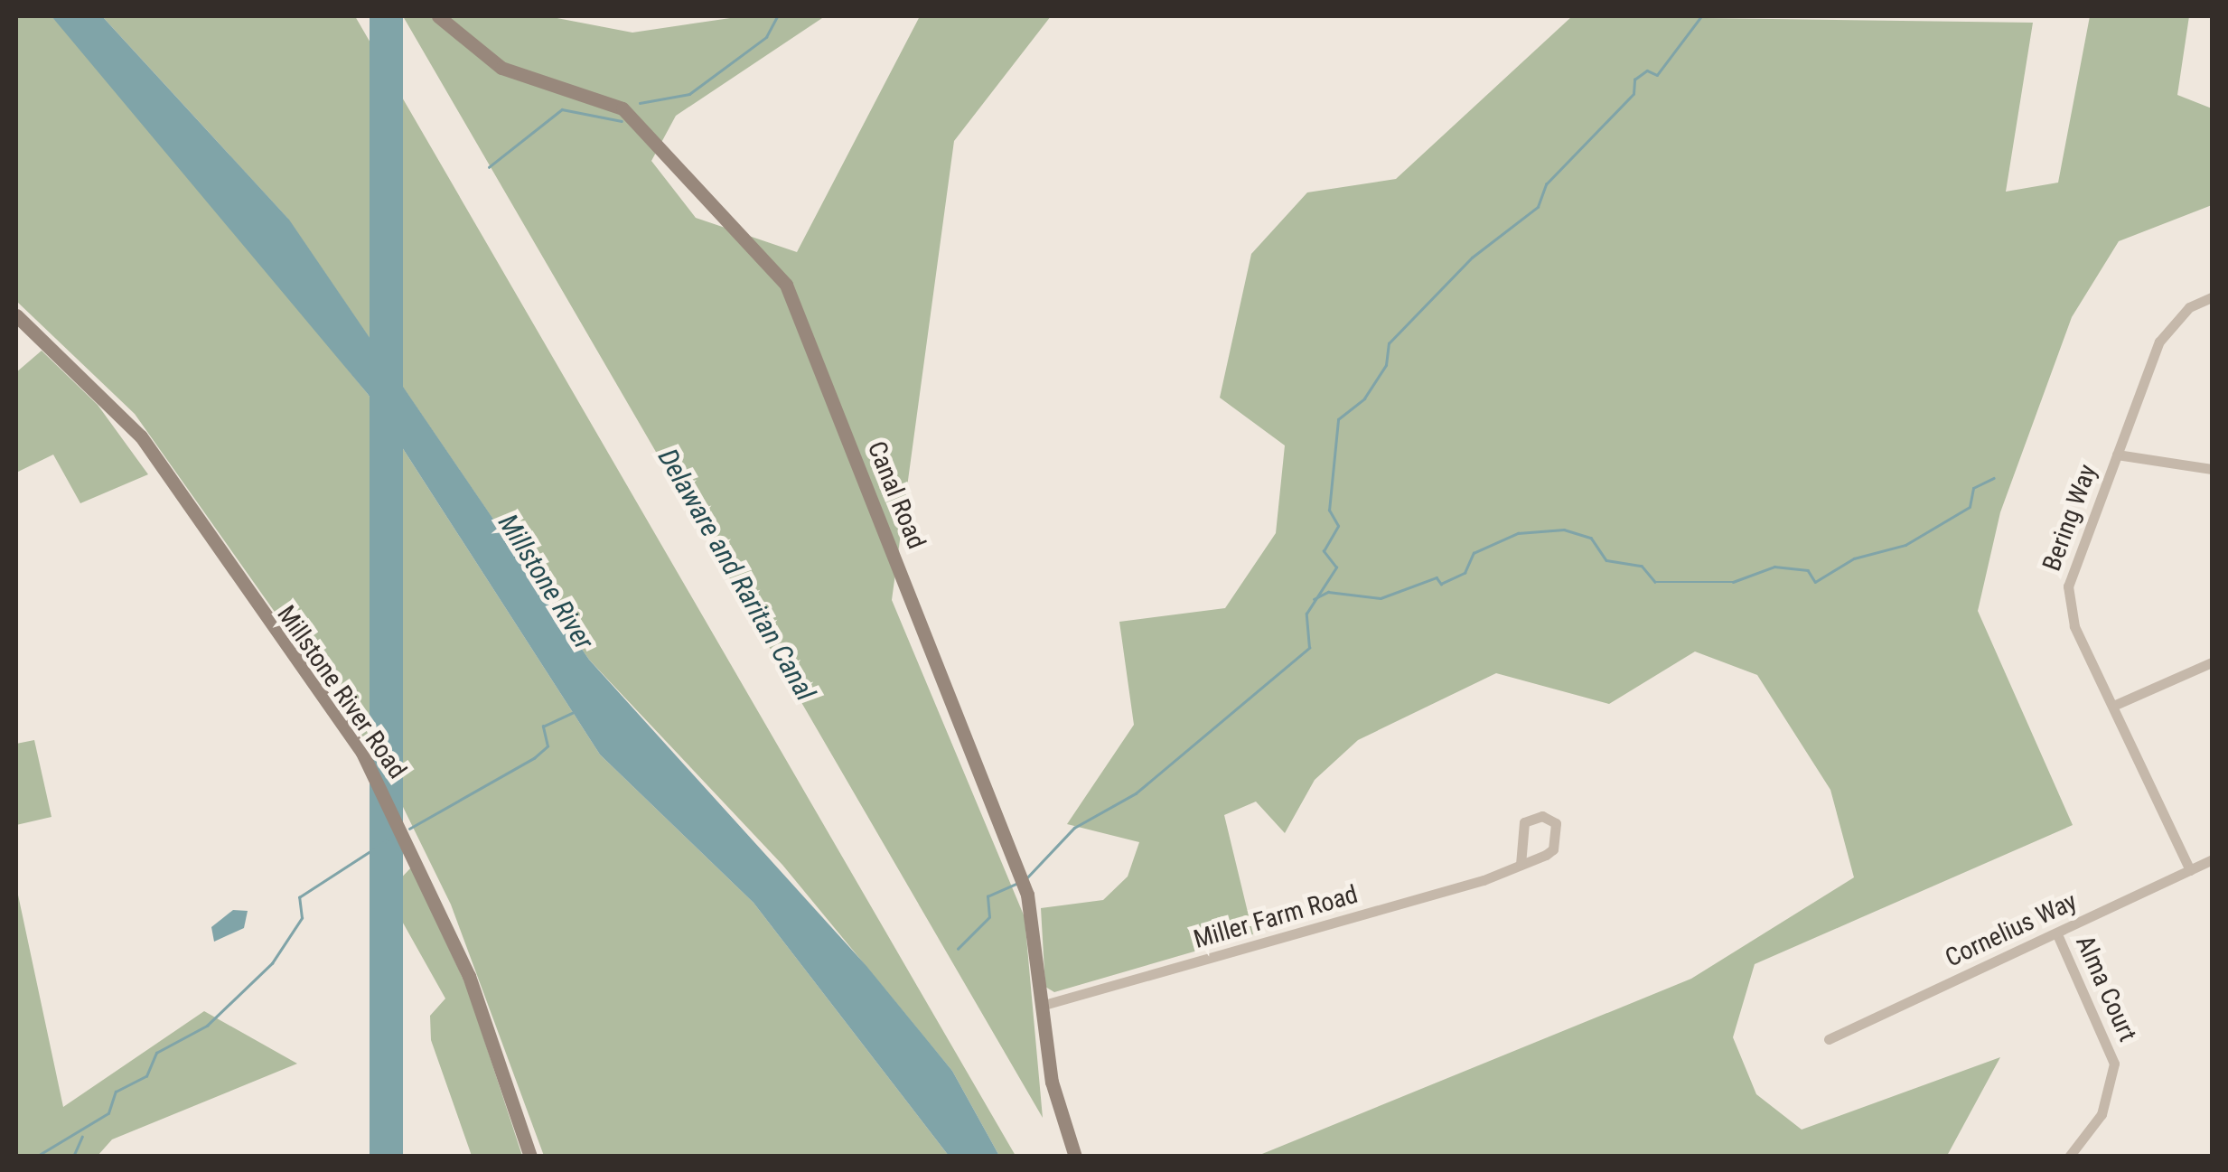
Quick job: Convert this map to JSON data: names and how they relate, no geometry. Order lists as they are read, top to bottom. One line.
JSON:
{"streets":{"street":["Canal Road","Bering Way","Millstone River Road","Miller Farm Road","Cornelius Way","Alma Court"]},"crossings":[["Canal Road","Miller Farm Road"],["Bering Way","Cornelius Way"],["Cornelius Way","Alma Court"]],"water":["Delaware and Raritan Canal","Millstone River"]}
